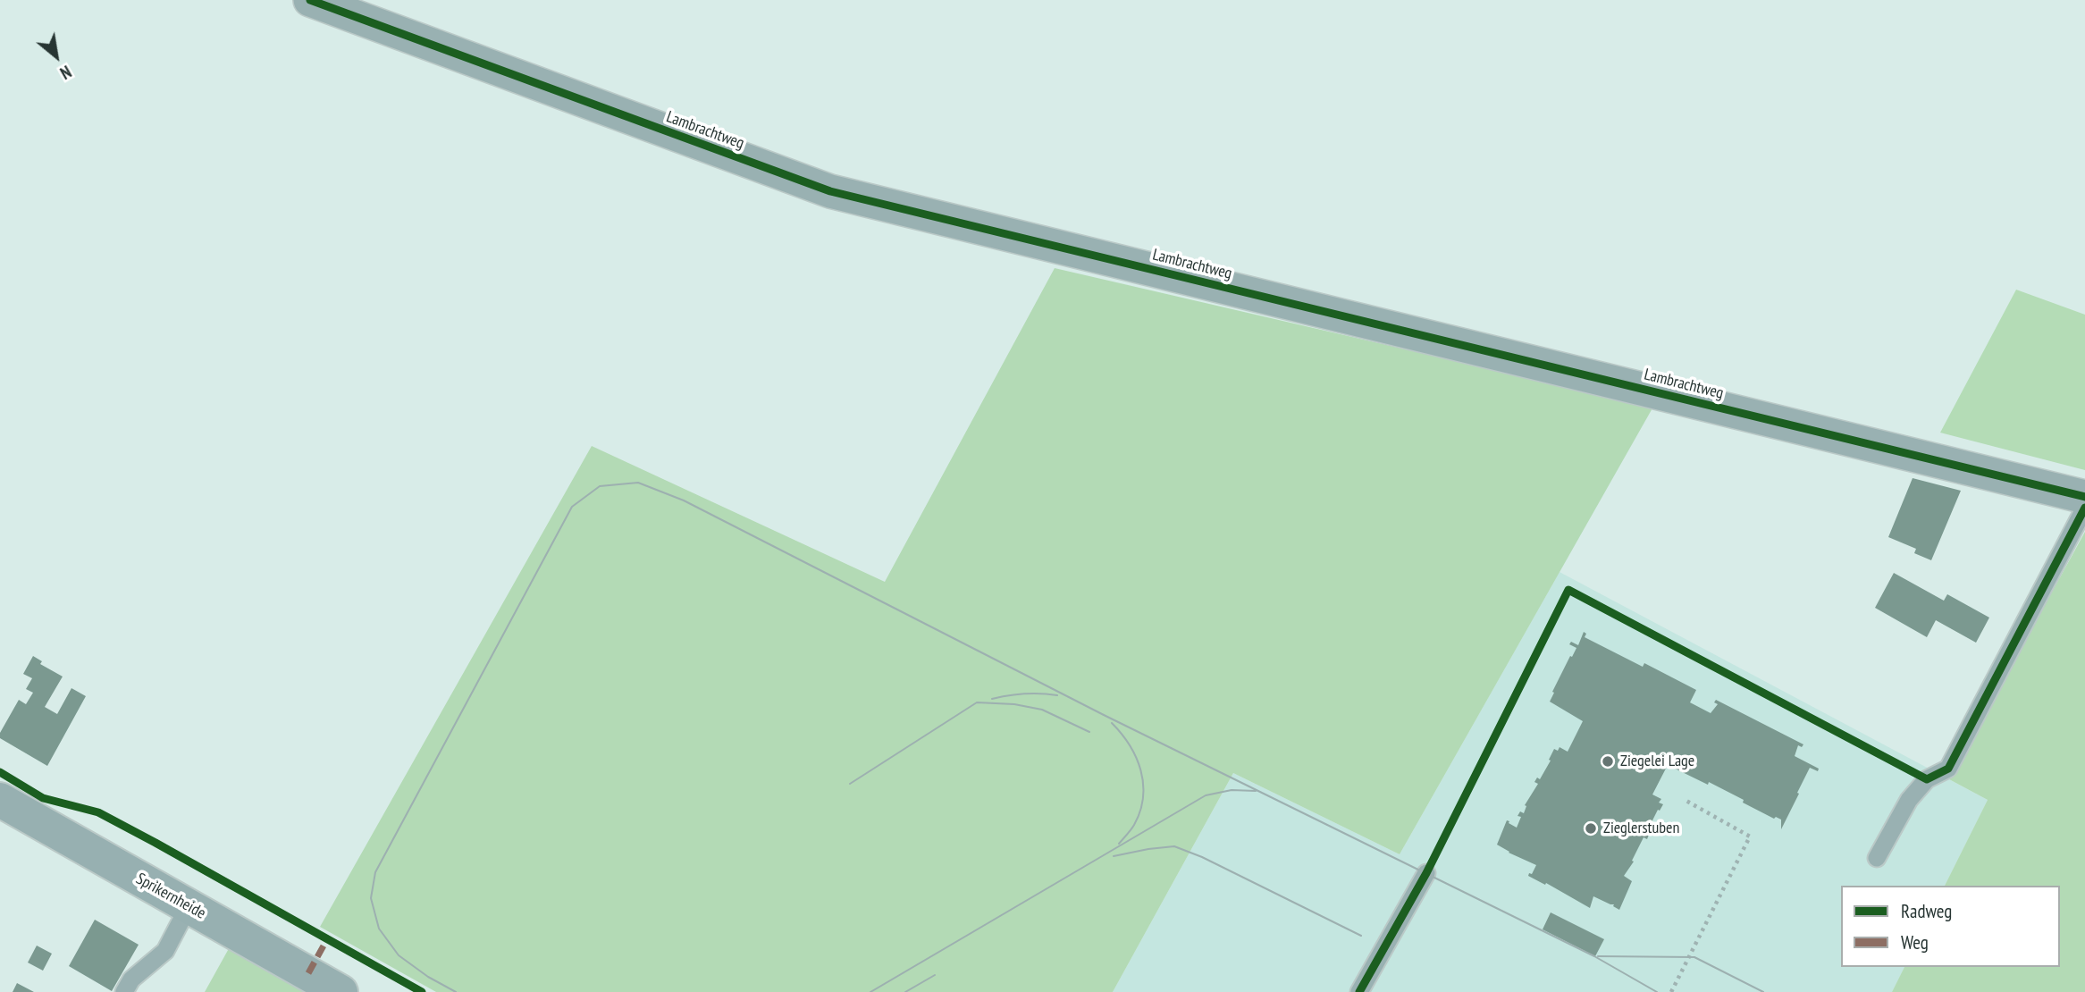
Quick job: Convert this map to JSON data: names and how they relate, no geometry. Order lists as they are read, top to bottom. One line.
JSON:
{"streets":{"main road":["Sprikernheide"],"street":["Lambrachtweg"]},"places":["Ziegelei Lage","Zieglerstuben"],"legend":["Radweg","Weg"],"north":"bottom right"}
